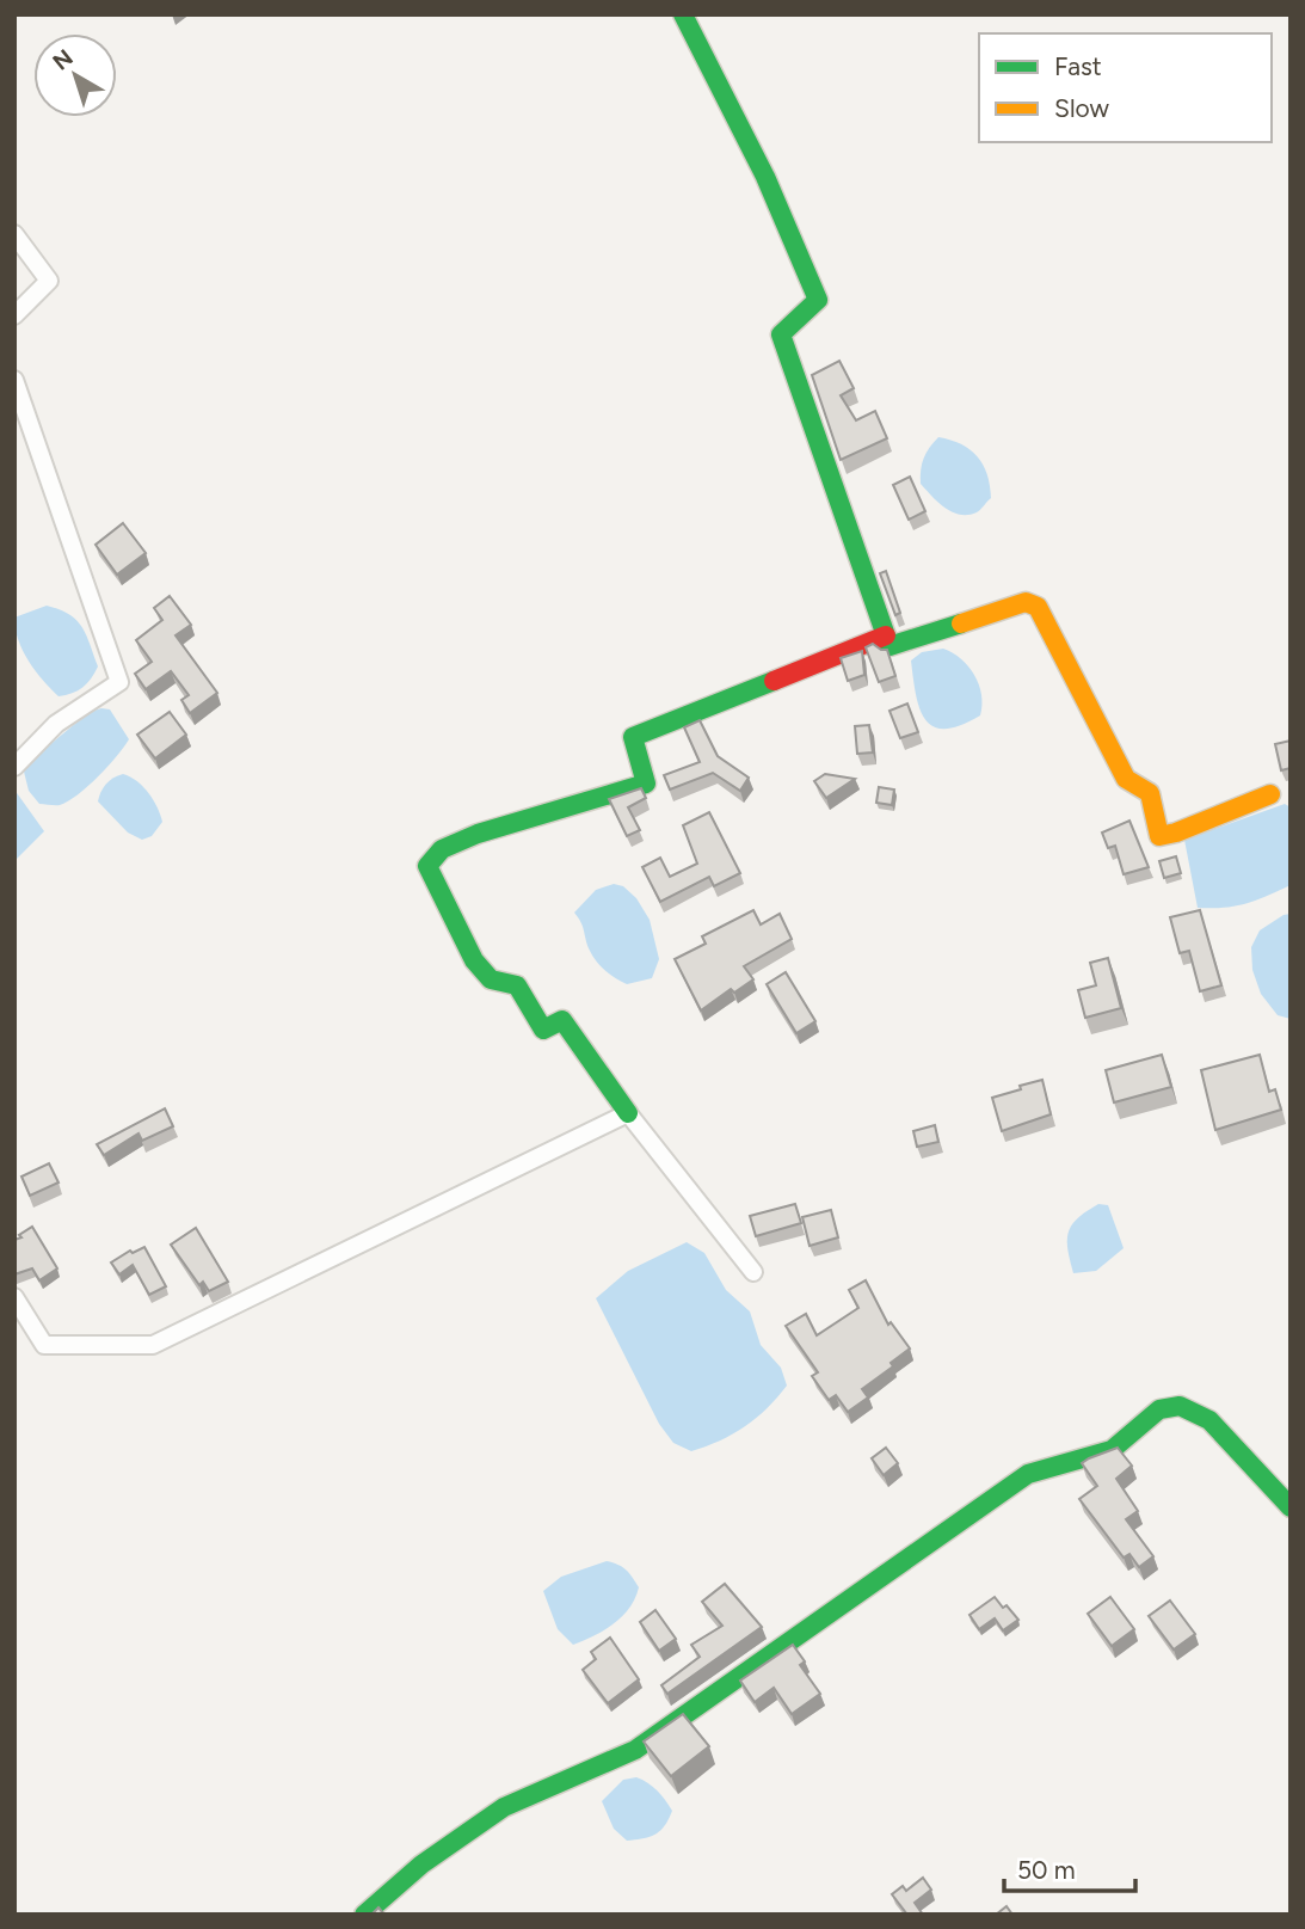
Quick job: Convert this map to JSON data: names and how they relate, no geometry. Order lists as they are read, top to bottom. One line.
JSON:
{"legend":["Fast","Slow"],"scale_bar":"50 m","north":"top left"}
